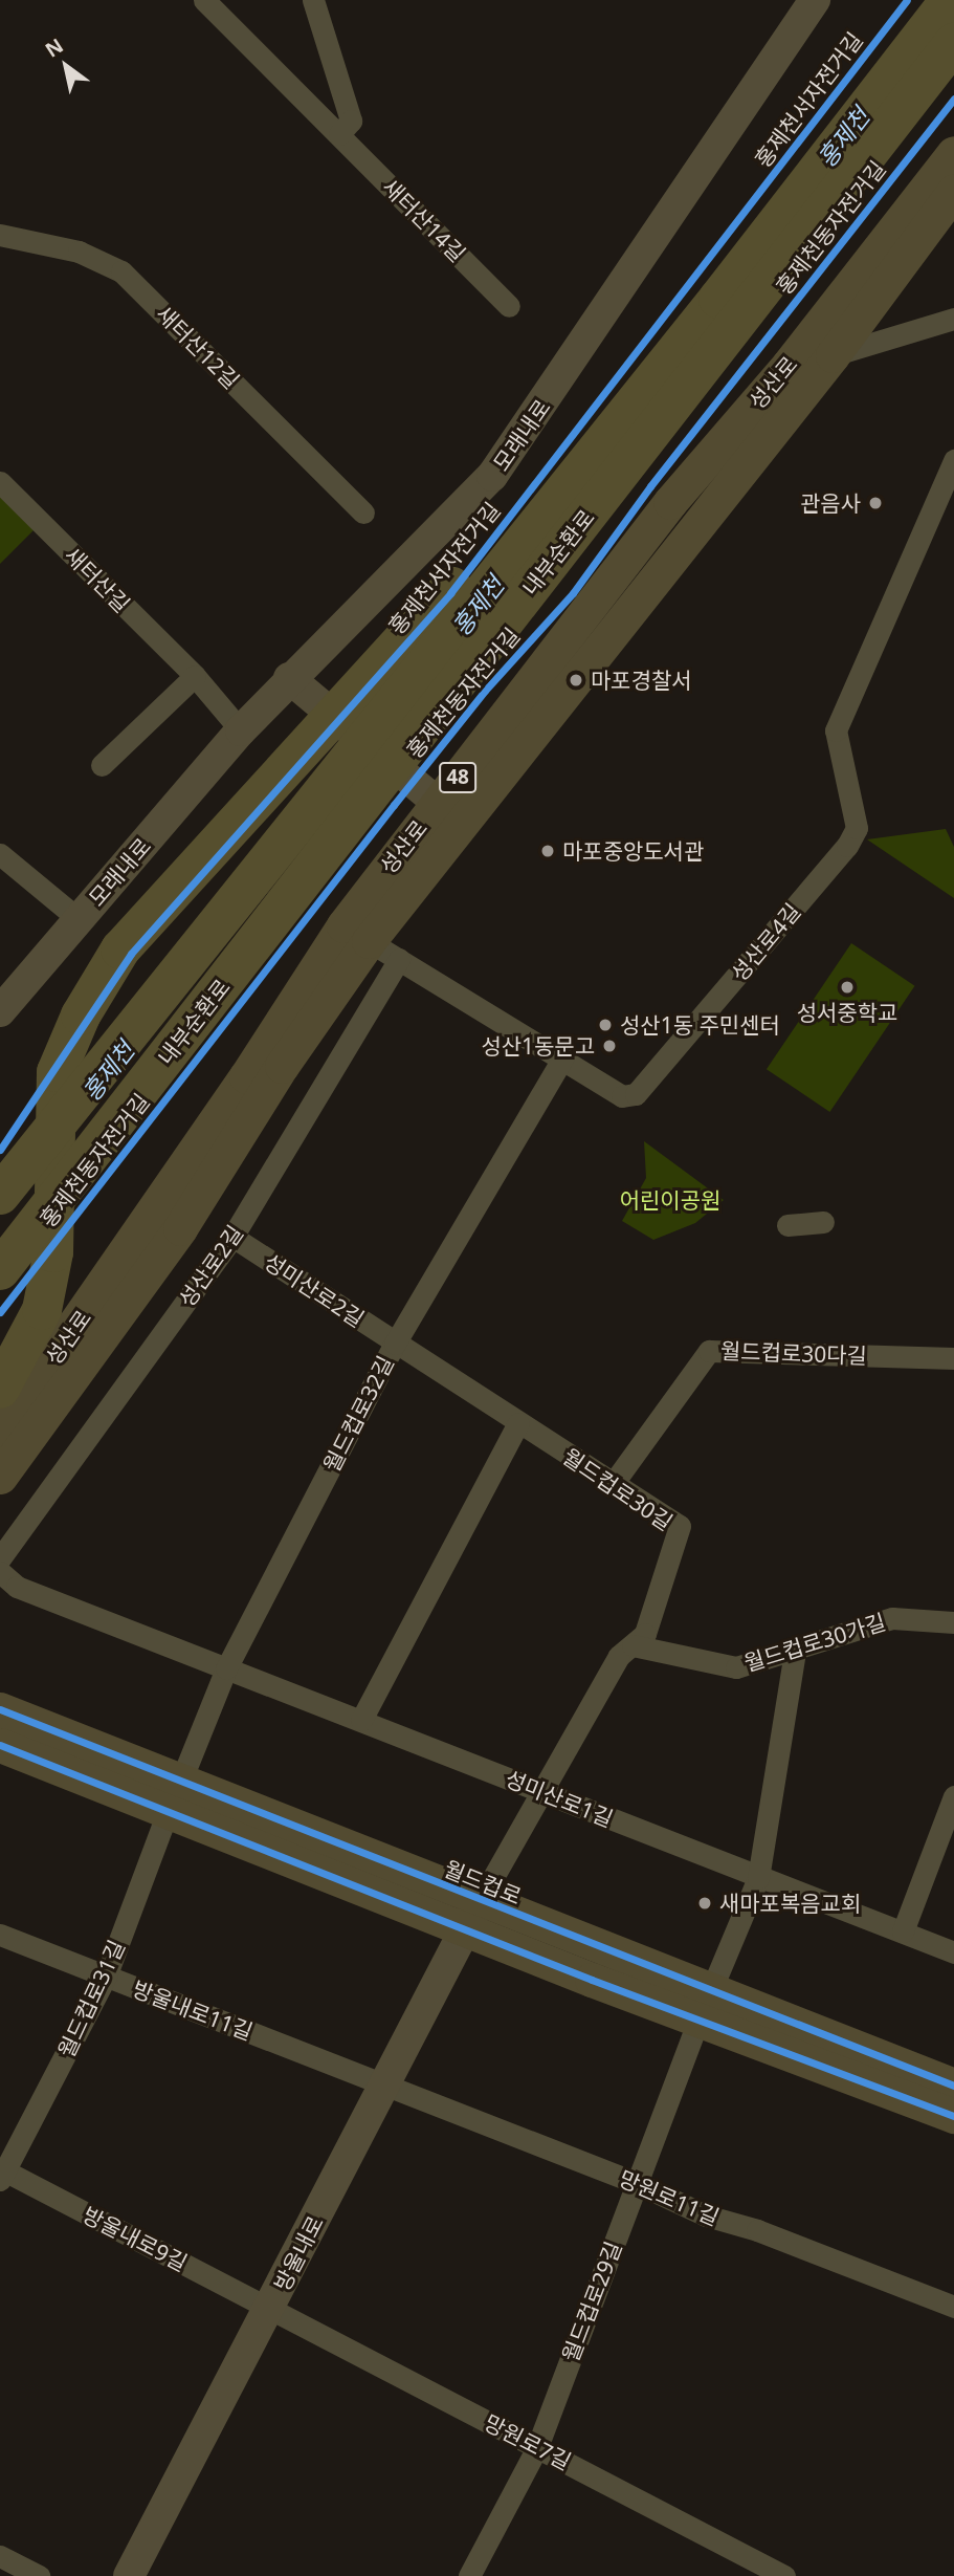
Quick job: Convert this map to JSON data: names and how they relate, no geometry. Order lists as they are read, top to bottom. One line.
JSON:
{"streets":{"highway":["내부순환로"],"main road":["성산로","모래내로","48","방울내로"],"street":["새터산14길","새터산12길","새터산길","성산로4길","성산로2길","성미산로2길","월드컵로30다길","월드컵로32길","월드컵로30길","월드컵로30가길","성미산로1길","월드컵로31길","방울내로11길","망원로11길","방울내로9길","월드컵로29길","망원로7길"],"cycle path":["홍제천서자전거길","홍제천동자전거길","월드컵로"]},"crossings":[["성산로","성산로4길"],["모래내로","새터산길"],["성산로4길","성산로2길"],["성산로4길","월드컵로32길"],["성산로2길","성미산로2길"],["성미산로2길","월드컵로32길"],["성미산로2길","월드컵로30길"],["월드컵로30다길","월드컵로30길"],["월드컵로32길","월드컵로30길"],["월드컵로32길","성미산로1길"],["월드컵로32길","월드컵로31길"],["월드컵로30길","월드컵로30가길"],["월드컵로30길","성미산로1길"],["월드컵로30길","방울내로"],["월드컵로31길","방울내로11길"],["월드컵로31길","방울내로9길"],["방울내로11길","망원로11길"],["방울내로11길","방울내로"],["망원로11길","방울내로"],["망원로11길","월드컵로29길"],["방울내로9길","방울내로"],["방울내로9길","망원로7길"],["방울내로","망원로7길"],["월드컵로29길","망원로7길"]],"water":["홍제천"],"parks":["어린이공원"],"places":["관음사","마포경찰서","마포중앙도서관","성서중학교","성산1동 주민센터","성산1동문고","새마포복음교회"],"north":"top left"}
